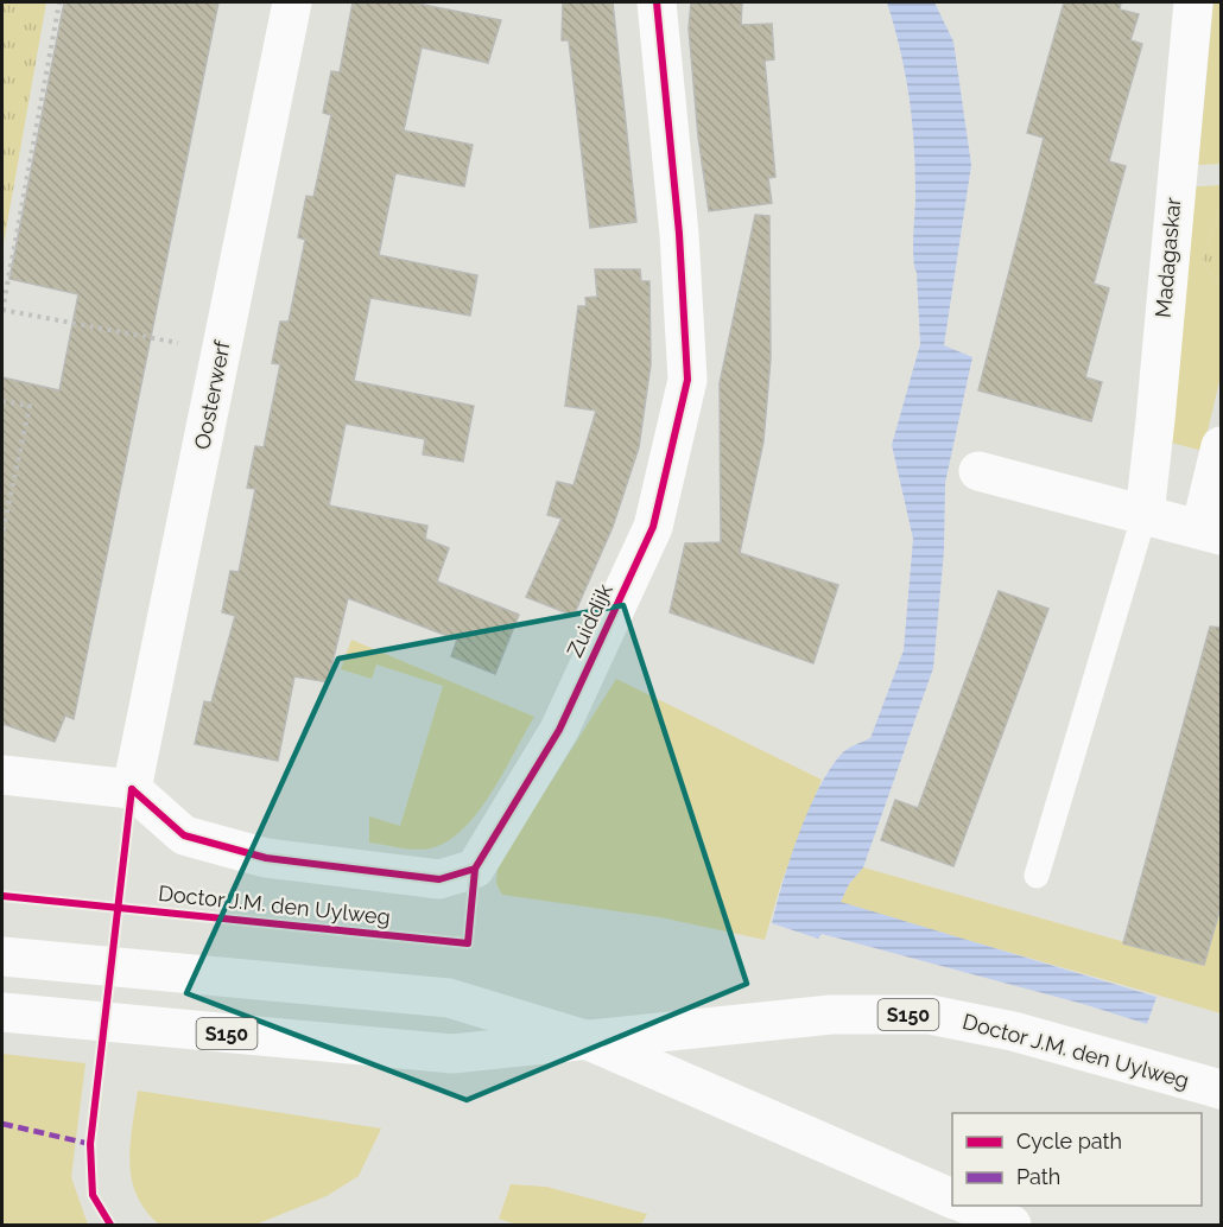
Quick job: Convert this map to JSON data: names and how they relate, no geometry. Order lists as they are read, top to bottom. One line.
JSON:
{"streets":{"street":["Madagaskar","Oosterwerf","Zuiddijk","Doctor J.M. den Uylweg","S150"]},"crossings":[["Oosterwerf","Zuiddijk"]],"legend":["Cycle path","Path"]}
